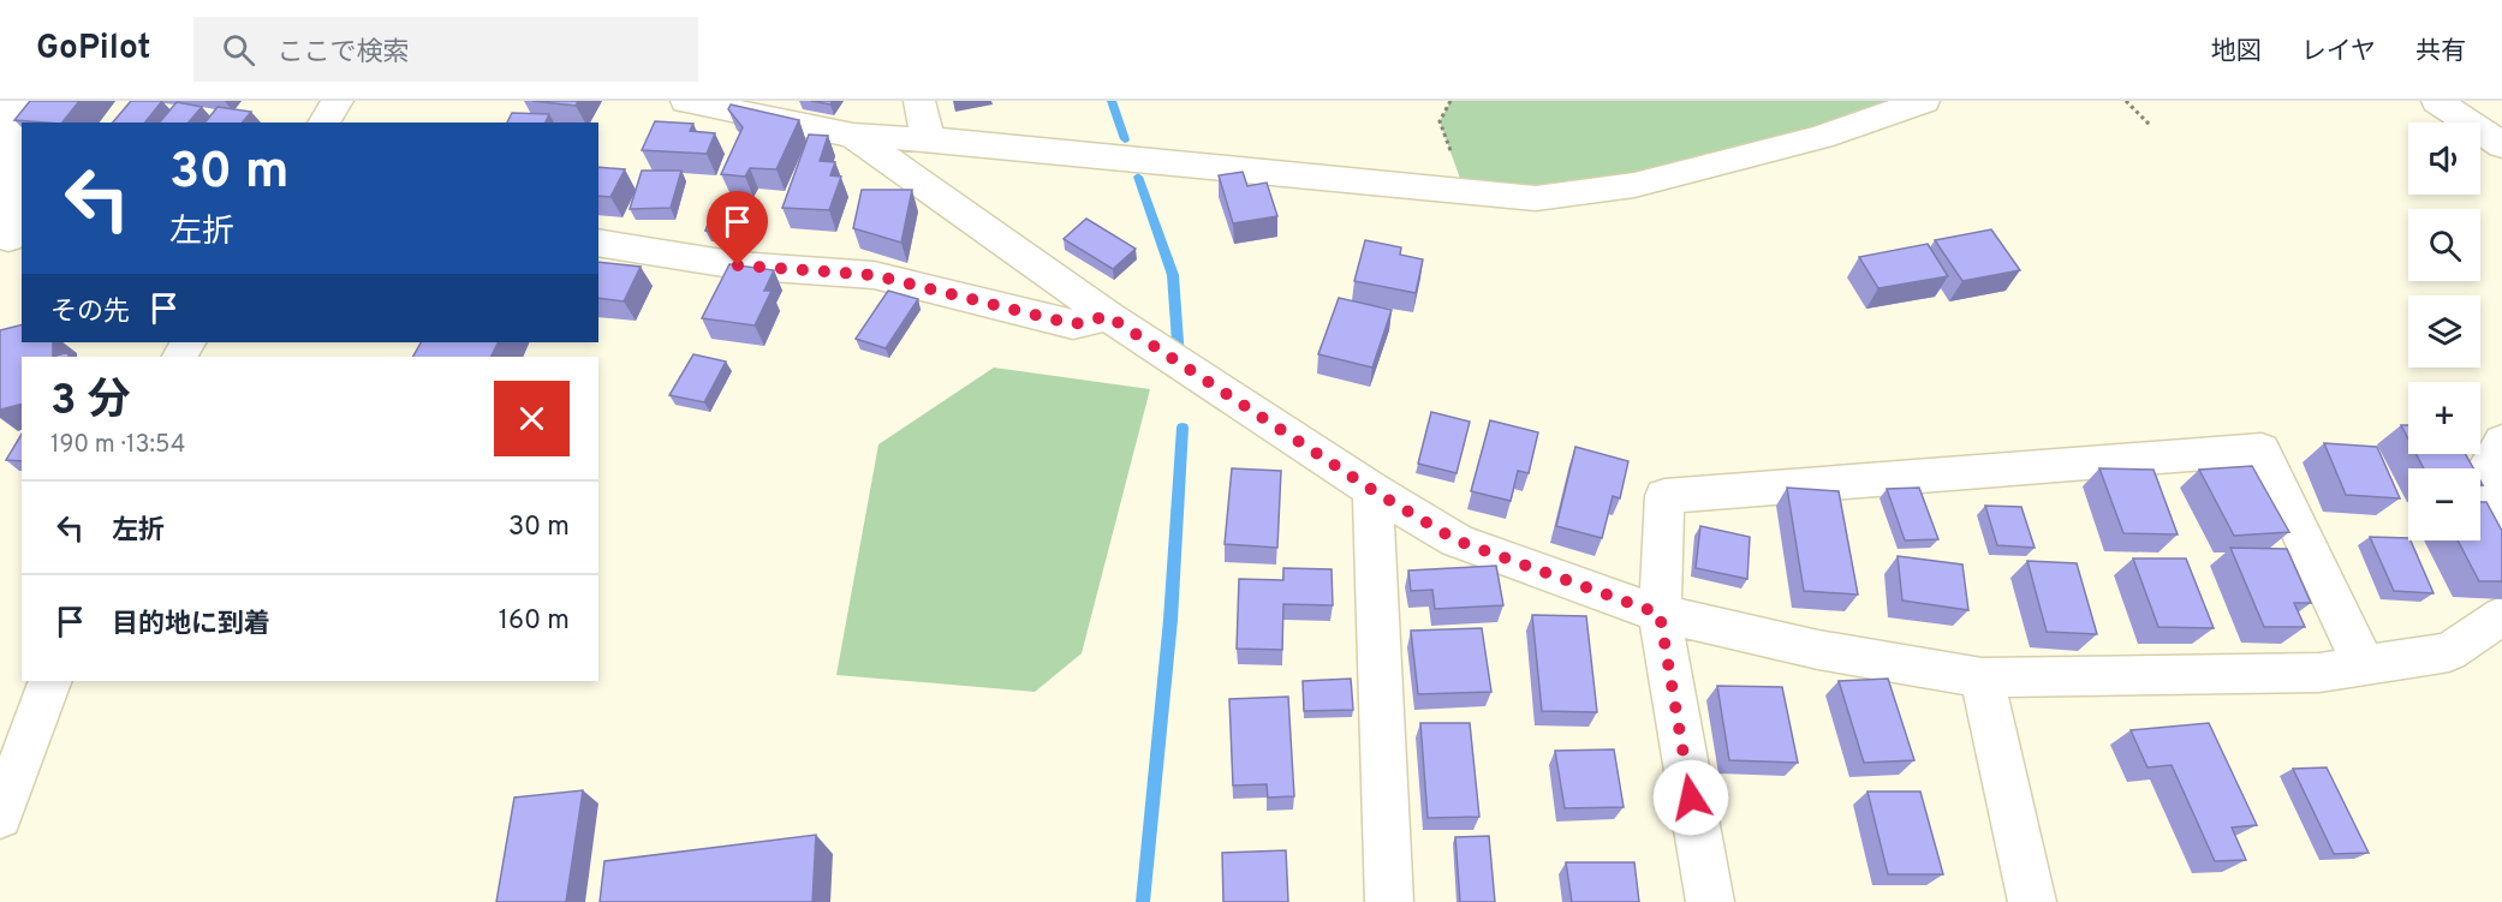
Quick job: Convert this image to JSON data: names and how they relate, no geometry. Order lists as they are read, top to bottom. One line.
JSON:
{"page":{"header":"GoPilot","search":"ここで検索","nav":["地図","レイヤ","共有"],"map_buttons":["+","−"],"turn":["30 m","左折"],"then":"その先","heading":["3 分","190 m · 13:54"],"list":[{"name":"左折","value":"30 m"},{"name":"目的地に到着","value":"160 m"}]}}
